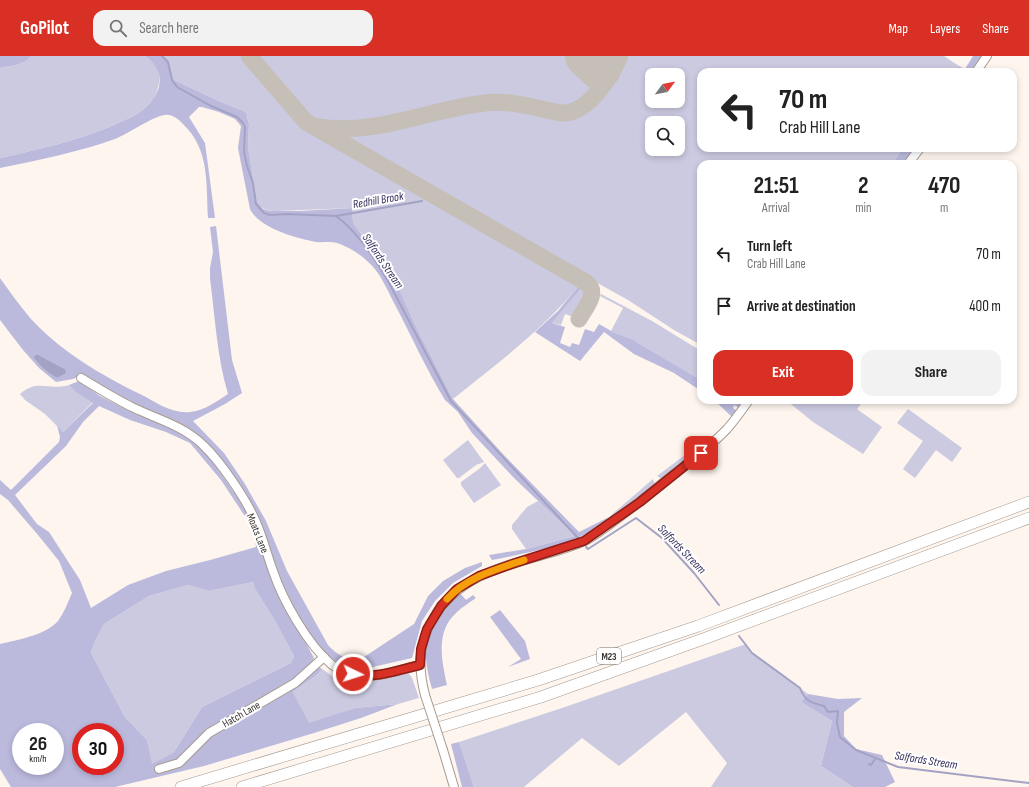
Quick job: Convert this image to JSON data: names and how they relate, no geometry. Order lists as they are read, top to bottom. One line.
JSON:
{"streets":{"highway":["M23"],"street":["Moats Lane","Hatch Lane"]},"crossings":[["Moats Lane","Hatch Lane"]],"water":["Redhill Brook","Salfords Stream"],"north":"top right","page":{"header":"GoPilot","search":"Search here","nav":["Map","Layers","Share"],"turn":["70 m","Crab Hill Lane"],"eta":["21:51","Arrival","2","min","470","m"],"list":[{"name":"Turn left","note":"Crab Hill Lane","value":"70 m"},{"name":"Arrive at destination","value":"400 m"}],"buttons":["Exit","Share"],"speed":"26 km/h","limit":"30"}}
